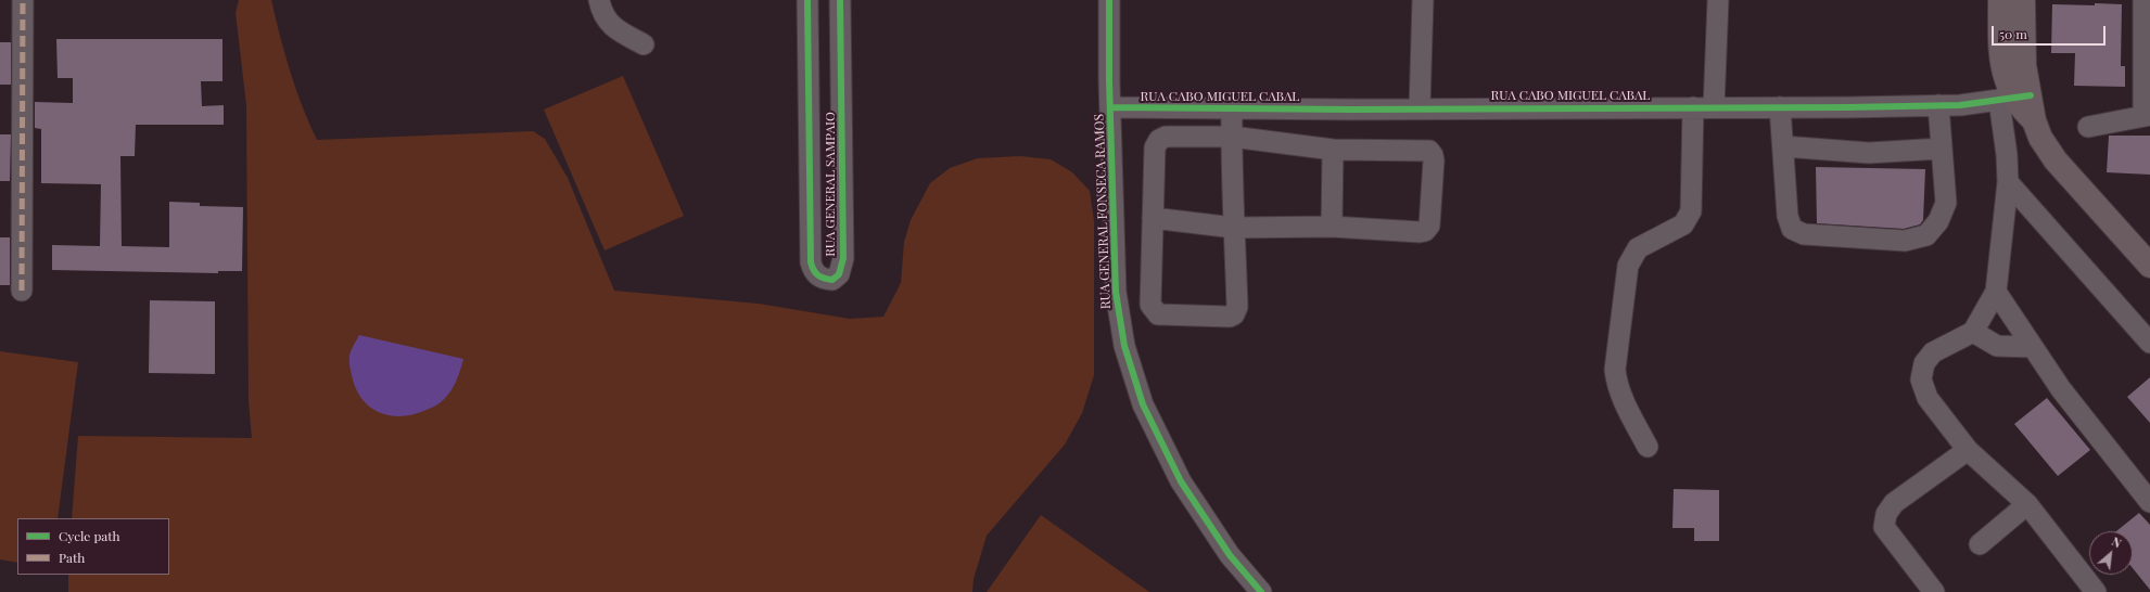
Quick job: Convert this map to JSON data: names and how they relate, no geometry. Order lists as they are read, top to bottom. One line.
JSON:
{"streets":{"street":["RUA CABO MIGUEL CABAL","RUA GENERAL SAMPAIO","RUA GENERAL FONSECA RAMOS"]},"crossings":[["RUA CABO MIGUEL CABAL","RUA GENERAL FONSECA RAMOS"]],"legend":["Cycle path","Path"],"scale_bar":"50 m","north":"top right"}
